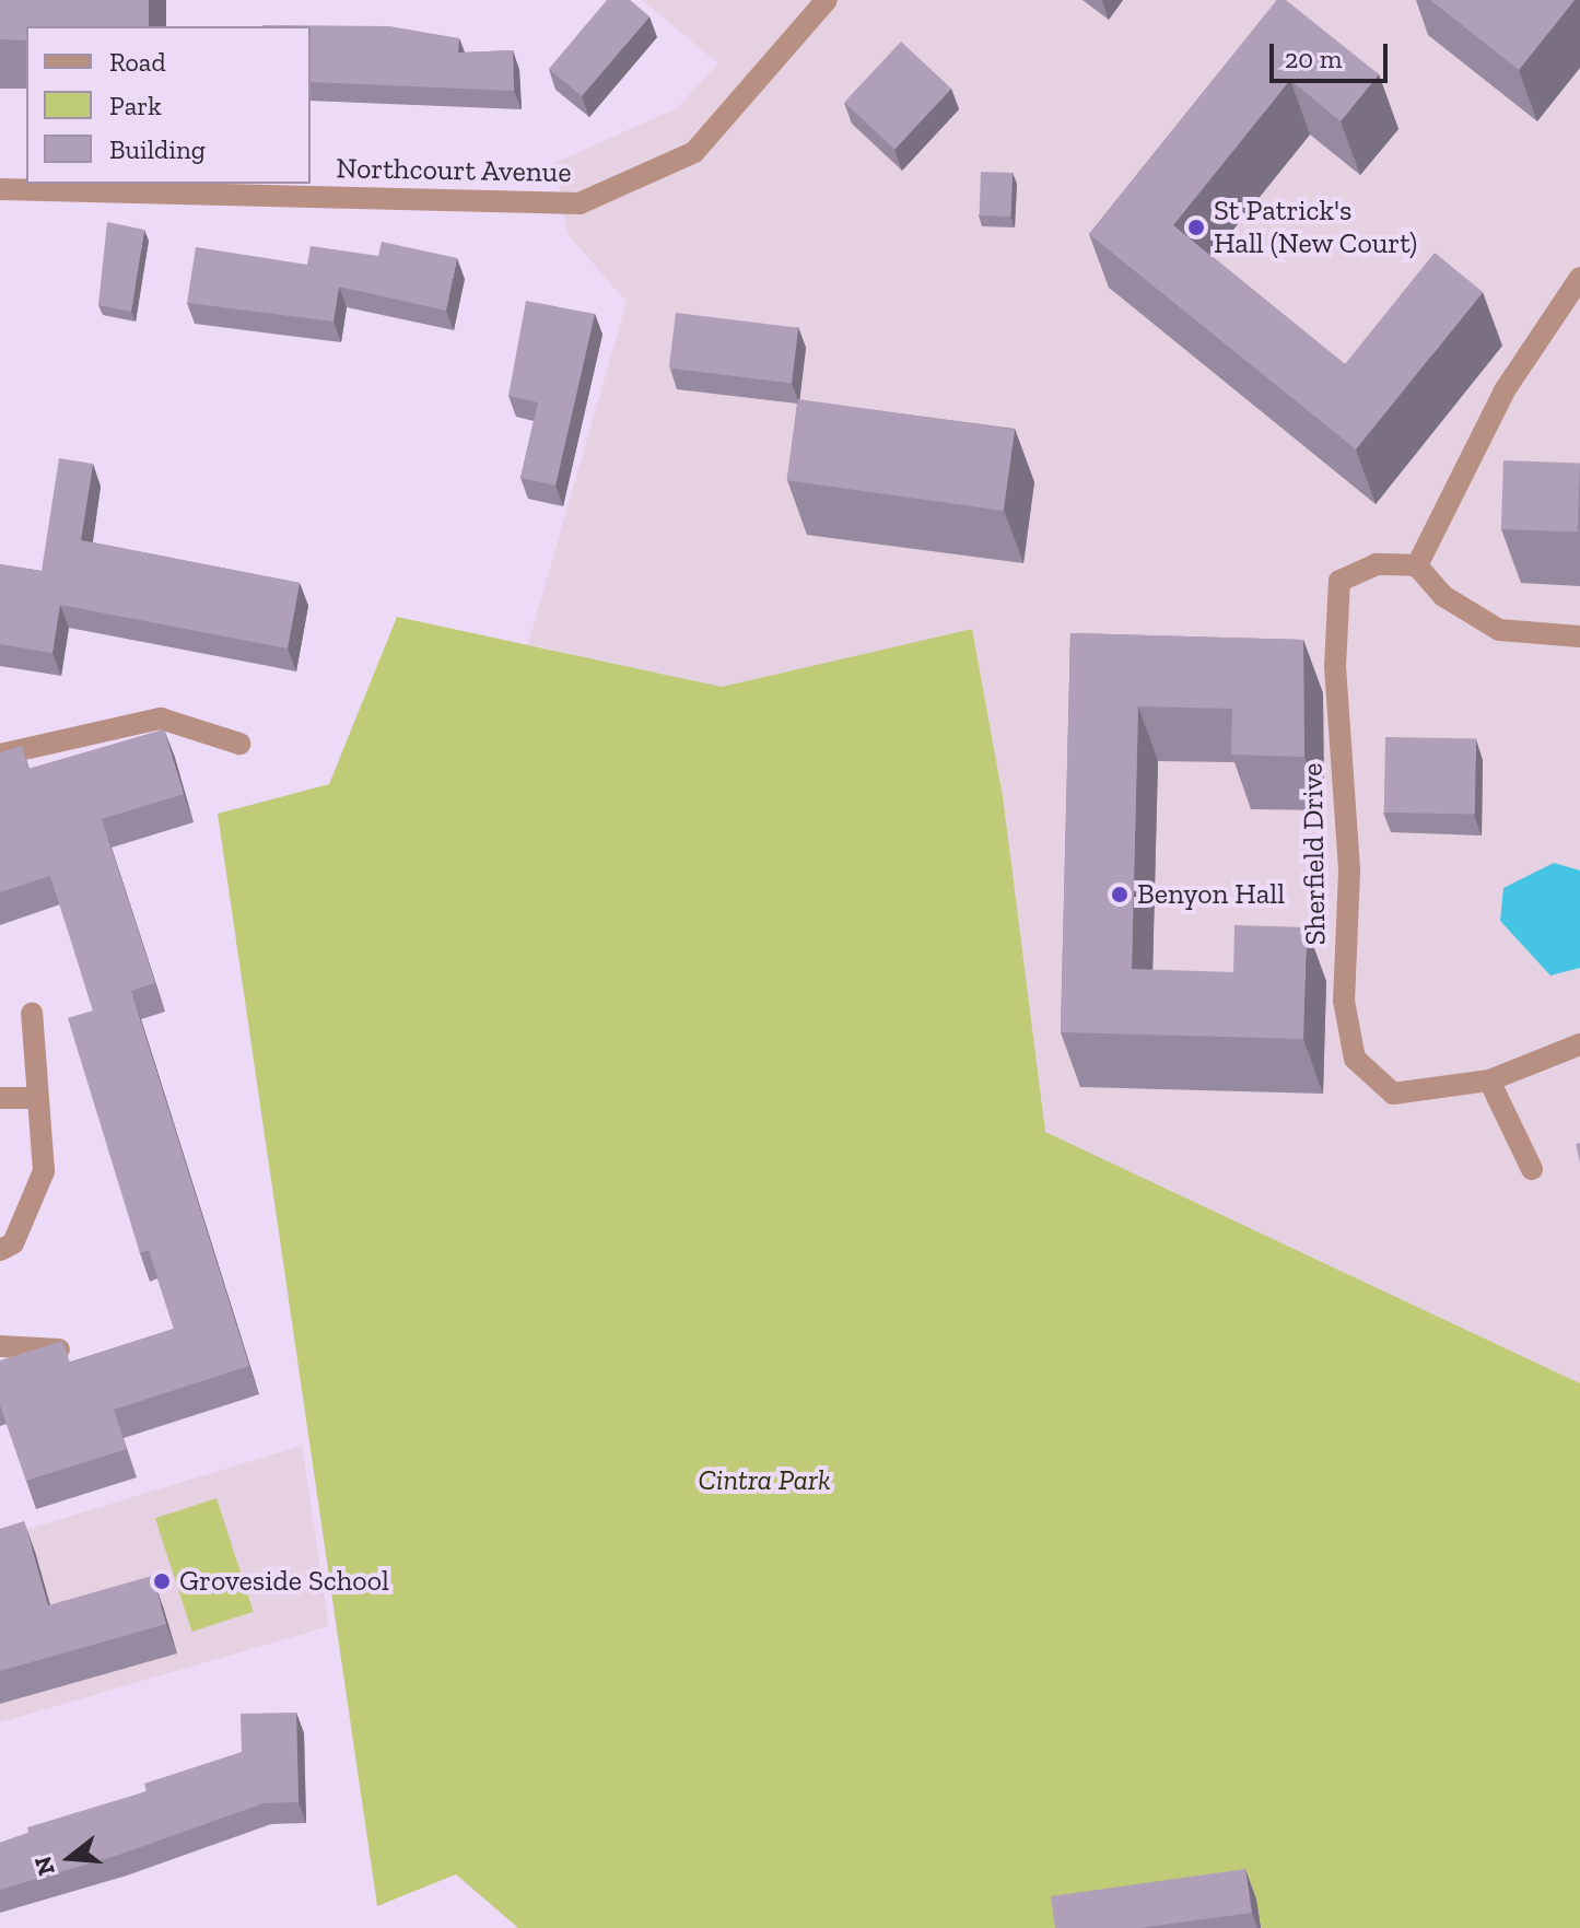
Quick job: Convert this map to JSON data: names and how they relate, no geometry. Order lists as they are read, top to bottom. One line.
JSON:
{"streets":{"street":["Northcourt Avenue","Sherfield Drive"]},"parks":["Cintra Park"],"places":["St Patrick's Hall (New Court)","Benyon Hall","Groveside School"],"legend":["Road","Park","Building"],"scale_bar":"20 m","north":"left"}
